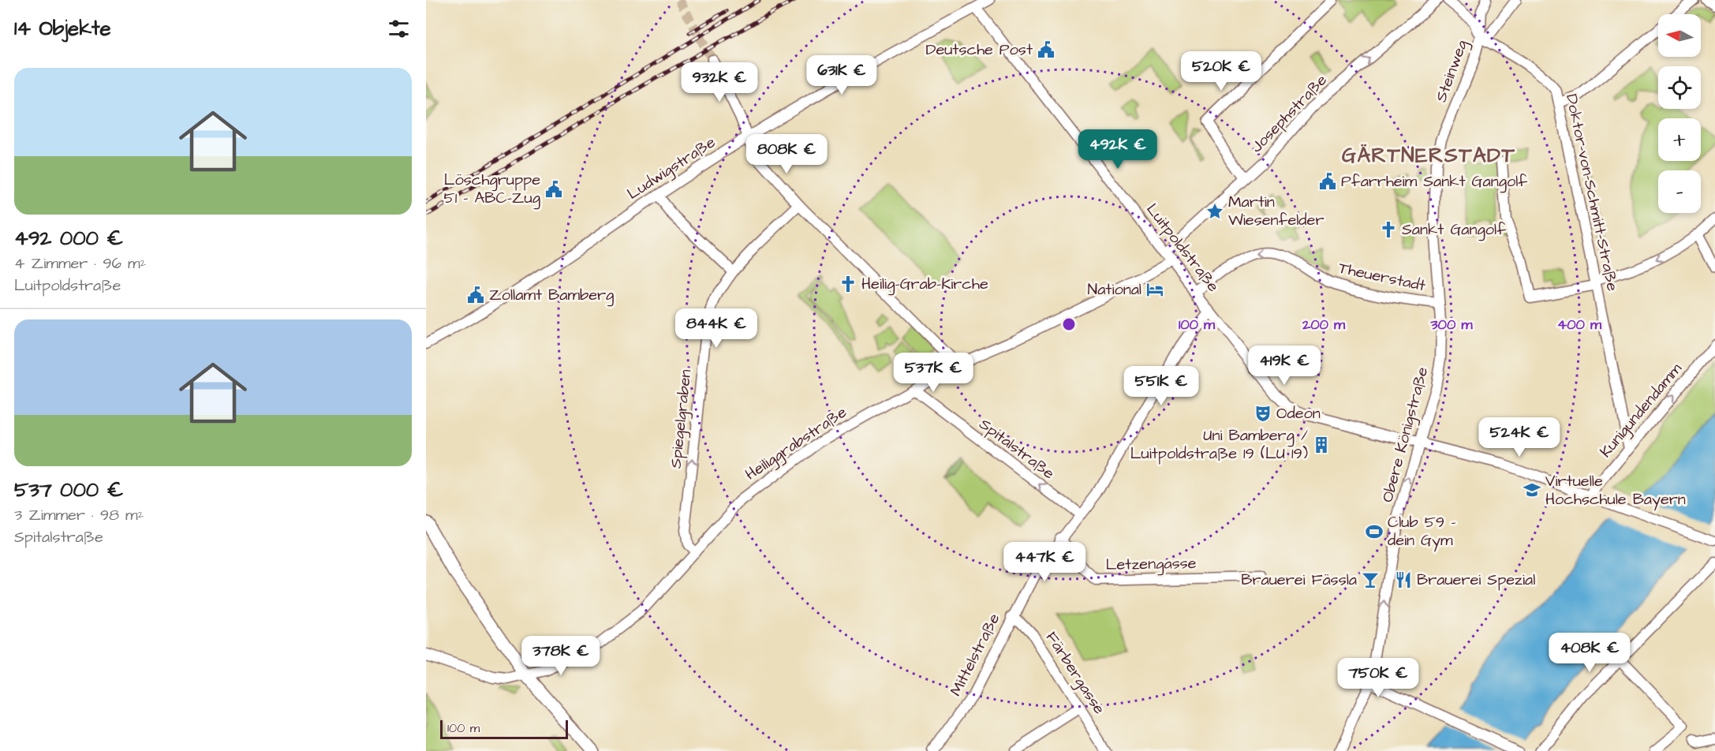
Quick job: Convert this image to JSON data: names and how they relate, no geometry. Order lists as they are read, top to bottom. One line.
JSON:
{"streets":{"street":["Steinweg","Josephstraße","Ludwigstraße","Doktor-von-Schmitt-Straße","Luitpoldstraße","Theuerstadt","Kunigundendamm","Spiegelgraben","Obere Königstraße","Heiliggrabstraße","Spitalstraße","Letzengasse","Mittelstraße","Färbergasse"]},"crossings":[["Steinweg","Doktor-von-Schmitt-Straße"],["Steinweg","Obere Königstraße"],["Josephstraße","Luitpoldstraße"],["Ludwigstraße","Luitpoldstraße"],["Doktor-von-Schmitt-Straße","Kunigundendamm"],["Luitpoldstraße","Theuerstadt"],["Luitpoldstraße","Kunigundendamm"],["Luitpoldstraße","Obere Königstraße"],["Luitpoldstraße","Heiliggrabstraße"],["Luitpoldstraße","Mittelstraße"],["Theuerstadt","Obere Königstraße"],["Spiegelgraben","Heiliggrabstraße"],["Heiliggrabstraße","Spitalstraße"],["Spitalstraße","Mittelstraße"],["Letzengasse","Mittelstraße"],["Mittelstraße","Färbergasse"]],"one_way":["Josephstraße","Theuerstadt","Kunigundendamm","Spiegelgraben","Obere Königstraße","Spitalstraße"],"districts":["GÄRTNERSTADT"],"places":{"public building":["Deutsche Post","Pfarrheim Sankt Gangolf","Löschgruppe 51 - ABC-Zug","Zollamt Bamberg"],"place":["Martin Wiesenfelder"],"church":["Sankt Gangolf","Heilig-Grab-Kirche"],"hotel":["National"],"theatre":["Odeon"],"building":["Uni Bamberg / Luitpoldstraße 19 (LU 19)"],"school or university":["Virtuelle Hochschule Bayern"],"sports":["Club 59 - dein Gym"],"bar":["Brauerei Fässla"],"restaurant":["Brauerei Spezial"]},"scale_bar":"100 m","north":"left","page":{"heading":"14 Objekte","map_buttons":["+","−"],"price":["520K €","631K €","932K €","492K €","808K €","844K €","419K €","537K €","551K €","524K €","447K €","408K €","378K €","750K €"],"list":[{"name":"492 000 €","note":"4 Zimmer · 96 m² · Luitpoldstraße"},{"name":"537 000 €","note":"3 Zimmer · 98 m² · Spitalstraße"}],"scale":"100 m"},"rings":["100 m","200 m","300 m","400 m"]}
